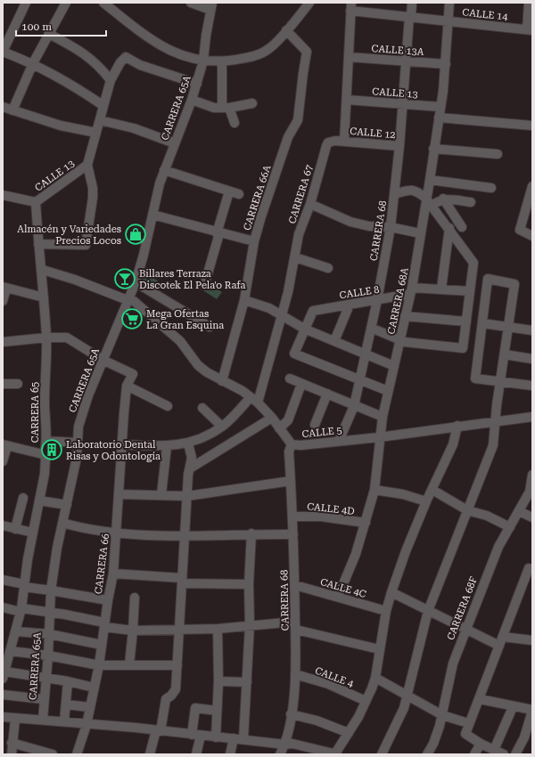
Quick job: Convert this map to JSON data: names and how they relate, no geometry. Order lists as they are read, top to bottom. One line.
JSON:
{"streets":{"street":["CALLE 14","CALLE 13A","CALLE 13","CARRERA 65A","CALLE 12","CARRERA 67","CARRERA 66A","CARRERA 68","CALLE 8","CARRERA 68A","CARRERA 65","CALLE 5","CALLE 4D","CARRERA 66","CALLE 4C","CARRERA 68F","CALLE 4"]},"crossings":[["CALLE 14","CARRERA 68"],["CALLE 14","CARRERA 68A"],["CALLE 13A","CARRERA 68"],["CALLE 13A","CARRERA 68A"],["CALLE 13","CARRERA 65A"],["CALLE 13","CARRERA 68"],["CALLE 13","CARRERA 68A"],["CALLE 13","CARRERA 65"],["CARRERA 65A","CALLE 5"],["CARRERA 65A","CARRERA 66"],["CALLE 12","CARRERA 67"],["CALLE 12","CARRERA 68"],["CARRERA 67","CALLE 5"],["CARRERA 66A","CALLE 5"],["CARRERA 68","CALLE 8"],["CARRERA 68","CALLE 5"],["CARRERA 68","CALLE 4D"],["CARRERA 68","CALLE 4C"],["CARRERA 68","CALLE 4"],["CALLE 8","CARRERA 68A"],["CARRERA 68A","CALLE 5"],["CARRERA 68A","CALLE 4D"],["CARRERA 68A","CALLE 4C"],["CARRERA 65","CALLE 5"]],"places":{"shop":["Almacén y Variedades Precios Locos"],"bar":["Billares Terraza Discotek El Pela'o Rafa"],"supermarket":["Mega Ofertas La Gran Esquina"],"building":["Laboratorio Dental Risas y Odontología"]},"scale_bar":"100 m"}
